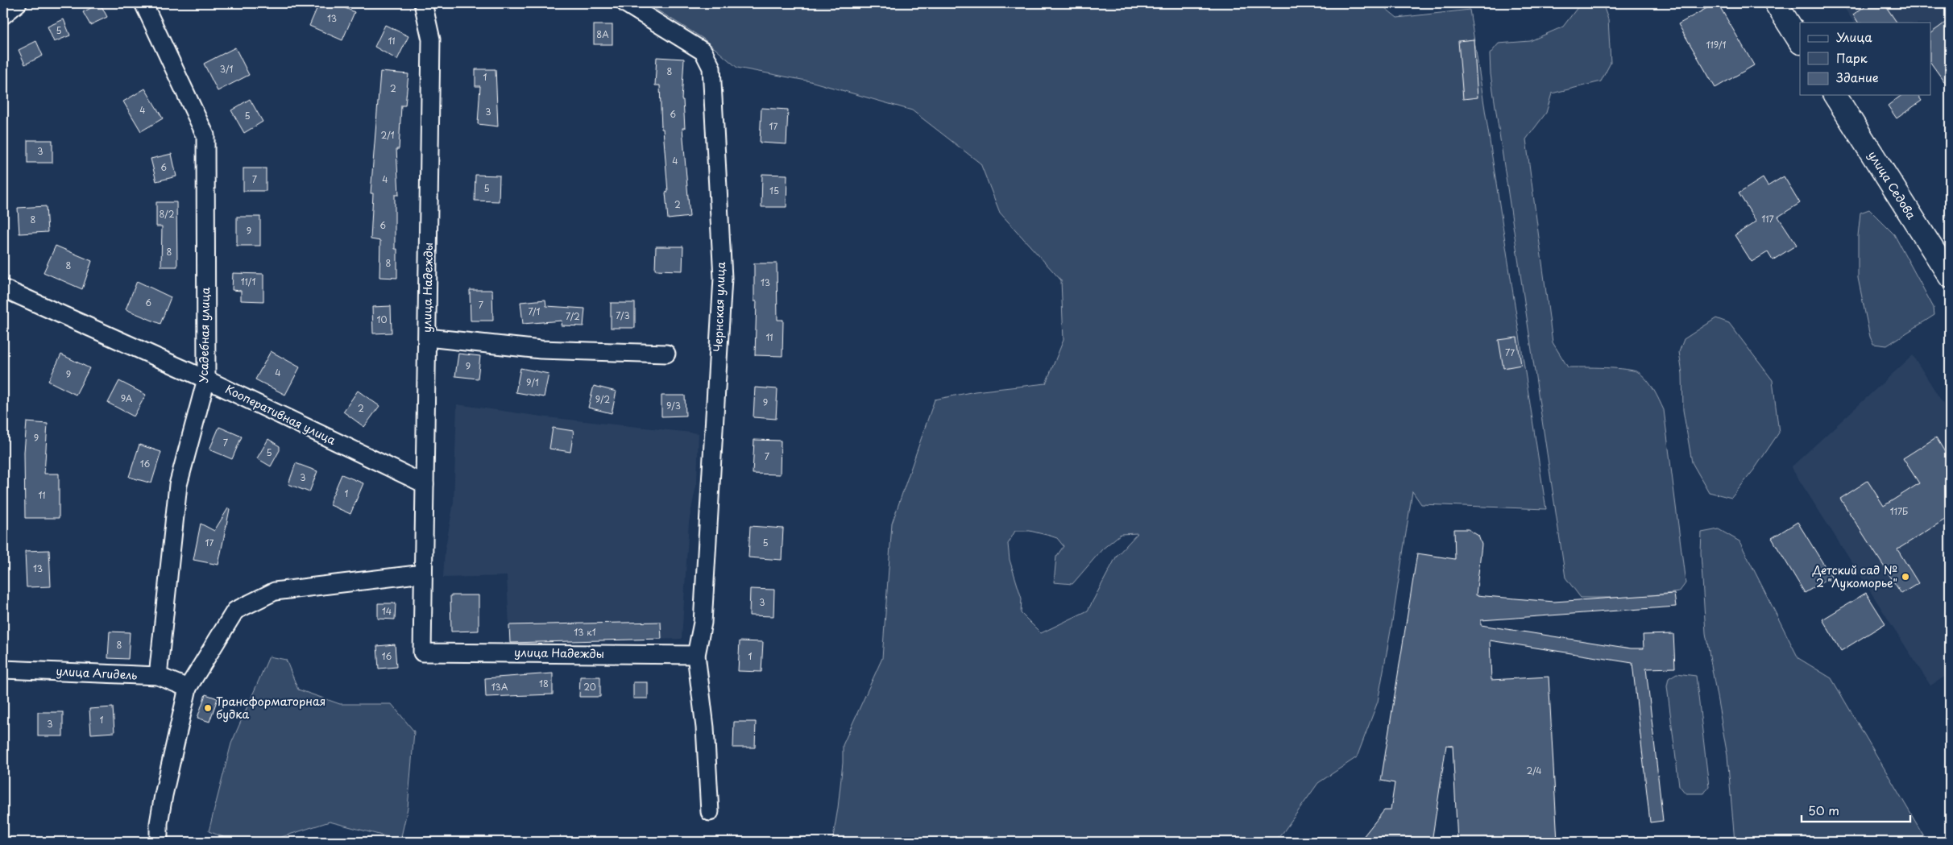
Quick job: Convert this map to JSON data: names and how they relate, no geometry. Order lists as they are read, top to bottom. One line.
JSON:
{"streets":{"main road":["улица Седова"],"street":["улица Надежды","Чернская улица","Усадебная улица","Кооперативная улица","улица Агидель"]},"crossings":[["улица Надежды","Чернская улица"],["улица Надежды","Кооперативная улица"],["Усадебная улица","Кооперативная улица"],["Усадебная улица","улица Агидель"]],"places":["Детский сад № 2 \"Лукоморье\"","Трансформаторная будка"],"house_numbers":["13","5","8А","11","119/1","3/1","8","1","2","4","3","6","5","17","2/1","3","4","6","7","4","5","15","2","8/2","117","8","6","9","8","8","8","11/1","13","6","7","7/1","7/3","7/2","10","11","77","9","4","9","9/1","9А","9/2","9","9/3","2","9","7","5","7","16","3","1","11","117Б","17","5","13","3","14","13 к1","8","16","1","18","13А","20","1","3","2/4"],"legend":["Улица","Парк","Здание"],"scale_bar":"50 m"}
